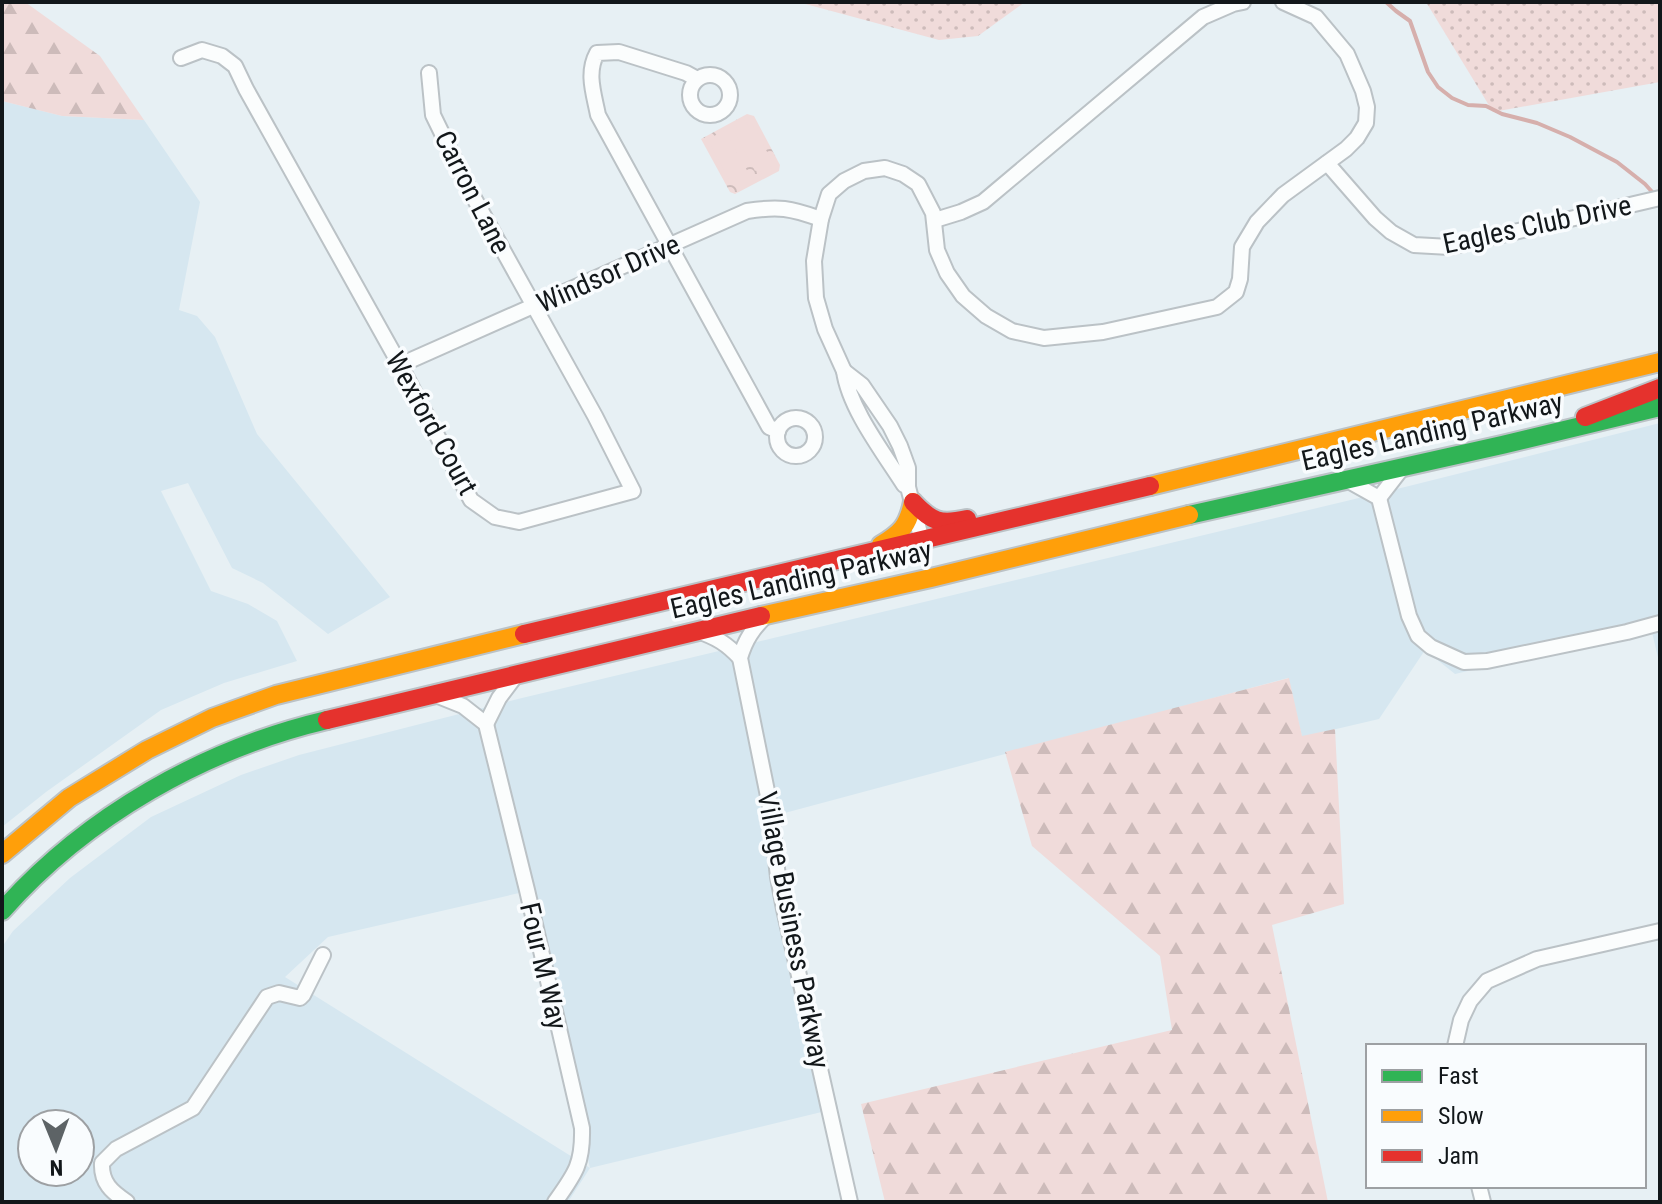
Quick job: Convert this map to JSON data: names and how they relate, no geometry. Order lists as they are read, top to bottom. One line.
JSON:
{"streets":{"main road":["Eagles Landing Parkway"],"street":["Carron Lane","Eagles Club Drive","Windsor Drive","Wexford Court","Village Business Parkway","Four M Way"]},"crossings":[["Carron Lane","Windsor Drive"],["Carron Lane","Wexford Court"],["Windsor Drive","Wexford Court"]],"legend":["Fast","Slow","Jam"],"north":"bottom"}
